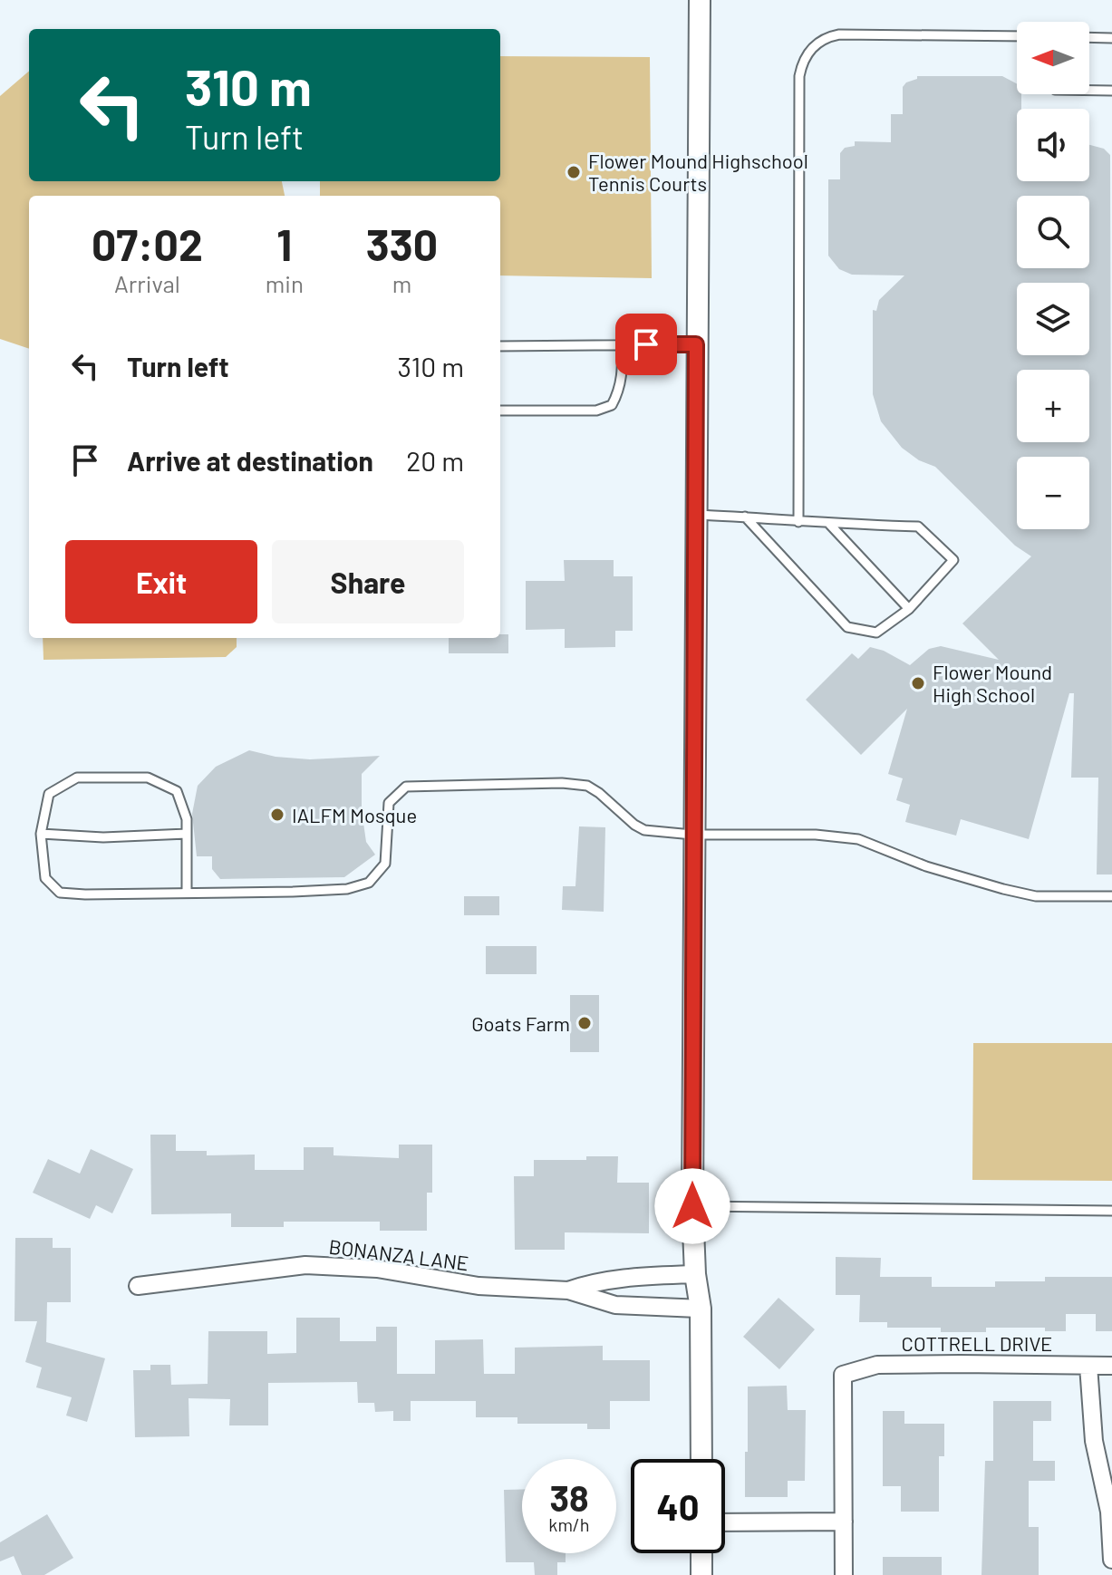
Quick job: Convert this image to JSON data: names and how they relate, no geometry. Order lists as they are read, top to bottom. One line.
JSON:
{"streets":{"street":["BONANZA LANE","COTTRELL DRIVE"]},"places":["Flower Mound Highschool Tennis Courts","Flower Mound High School","IALFM Mosque","Goats Farm"],"north":"left","page":{"map_buttons":["+","−"],"turn":["310 m","Turn left"],"eta":["07:02","Arrival","1","min","330","m"],"list":[{"name":"Turn left","value":"310 m"},{"name":"Arrive at destination","value":"20 m"}],"buttons":["Exit","Share"],"speed":"38 km/h","limit":"40"}}
